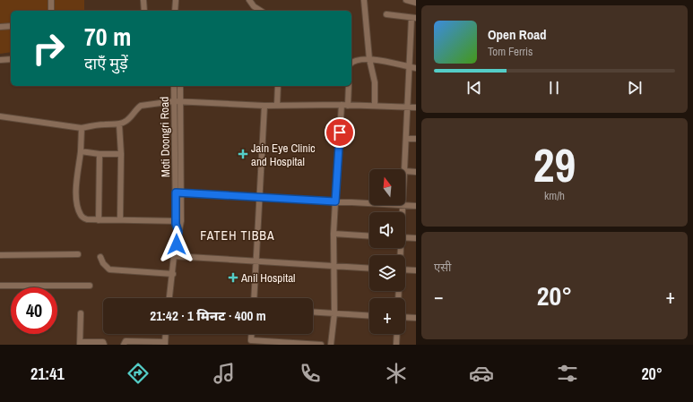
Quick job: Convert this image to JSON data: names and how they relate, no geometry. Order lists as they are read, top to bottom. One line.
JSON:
{"streets":{"street":["Moti Doongri Road"]},"districts":["FATEH TIBBA"],"places":{"health":["Jain Eye Clinic and Hospital","Anil Hospital"]},"north":"top","page":{"turn":["70 m","दाएँ मुड़ें"],"song":["Open Road","Tom Ferris"],"tile":[["29","km/h"],"एसी"],"map_buttons":"+","heat":["−","20°","+"],"limit":"40","trip":"21:42 · 1 मिनट · 400 m","tabs":["21:41","20°"]}}
